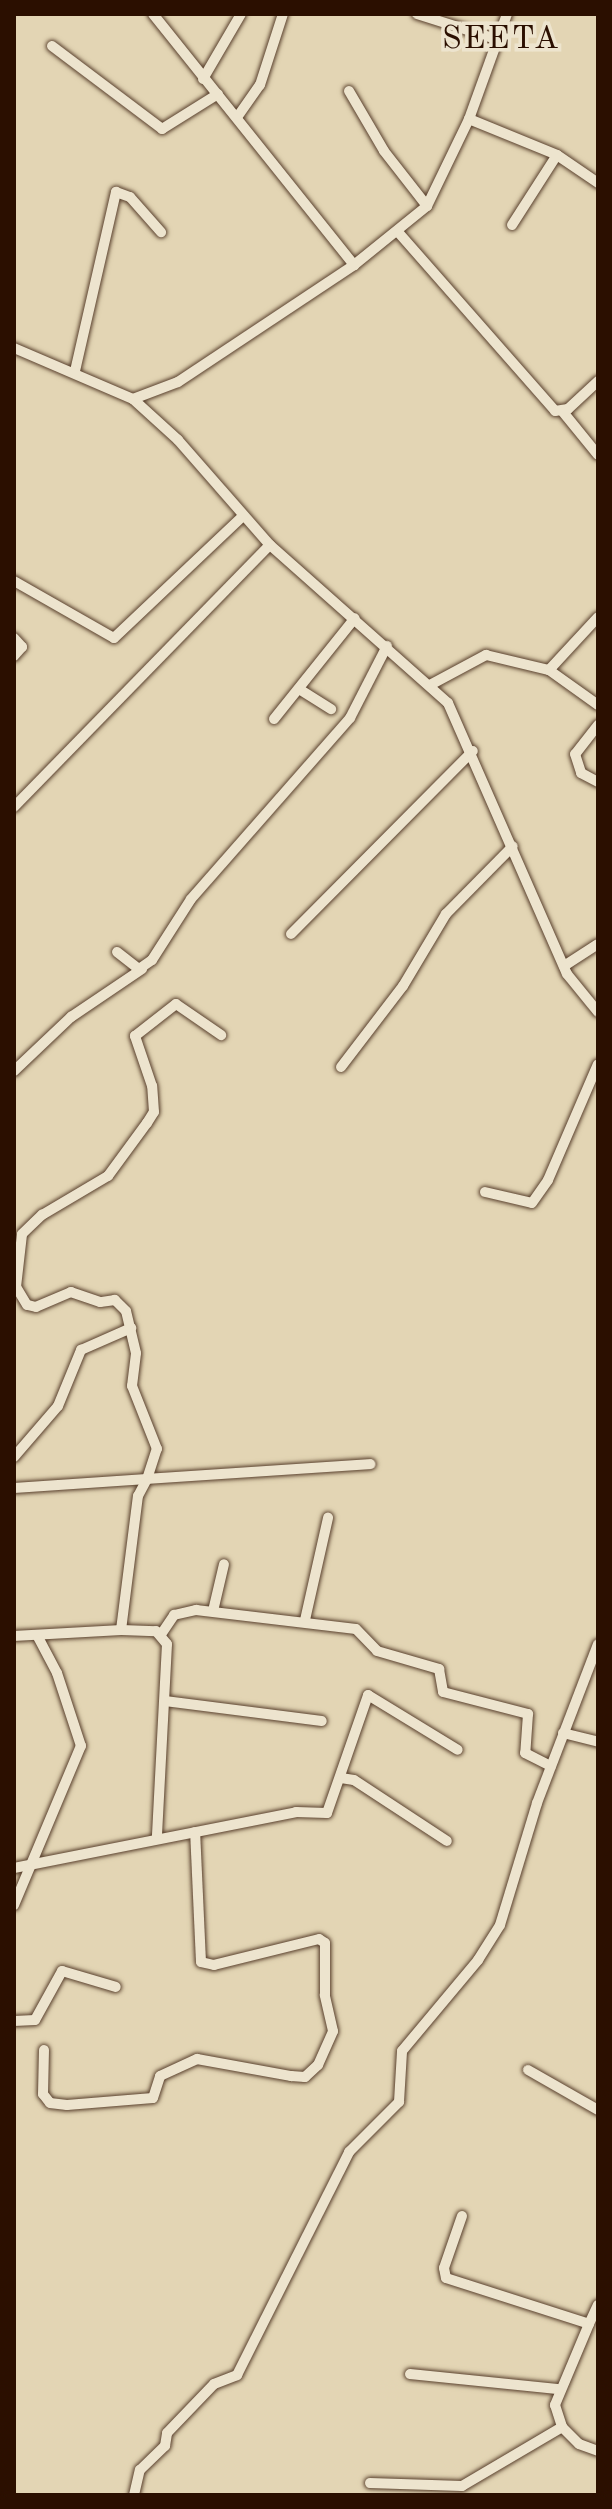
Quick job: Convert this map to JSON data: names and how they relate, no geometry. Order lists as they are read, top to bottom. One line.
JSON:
{"districts":["SEETA"]}
